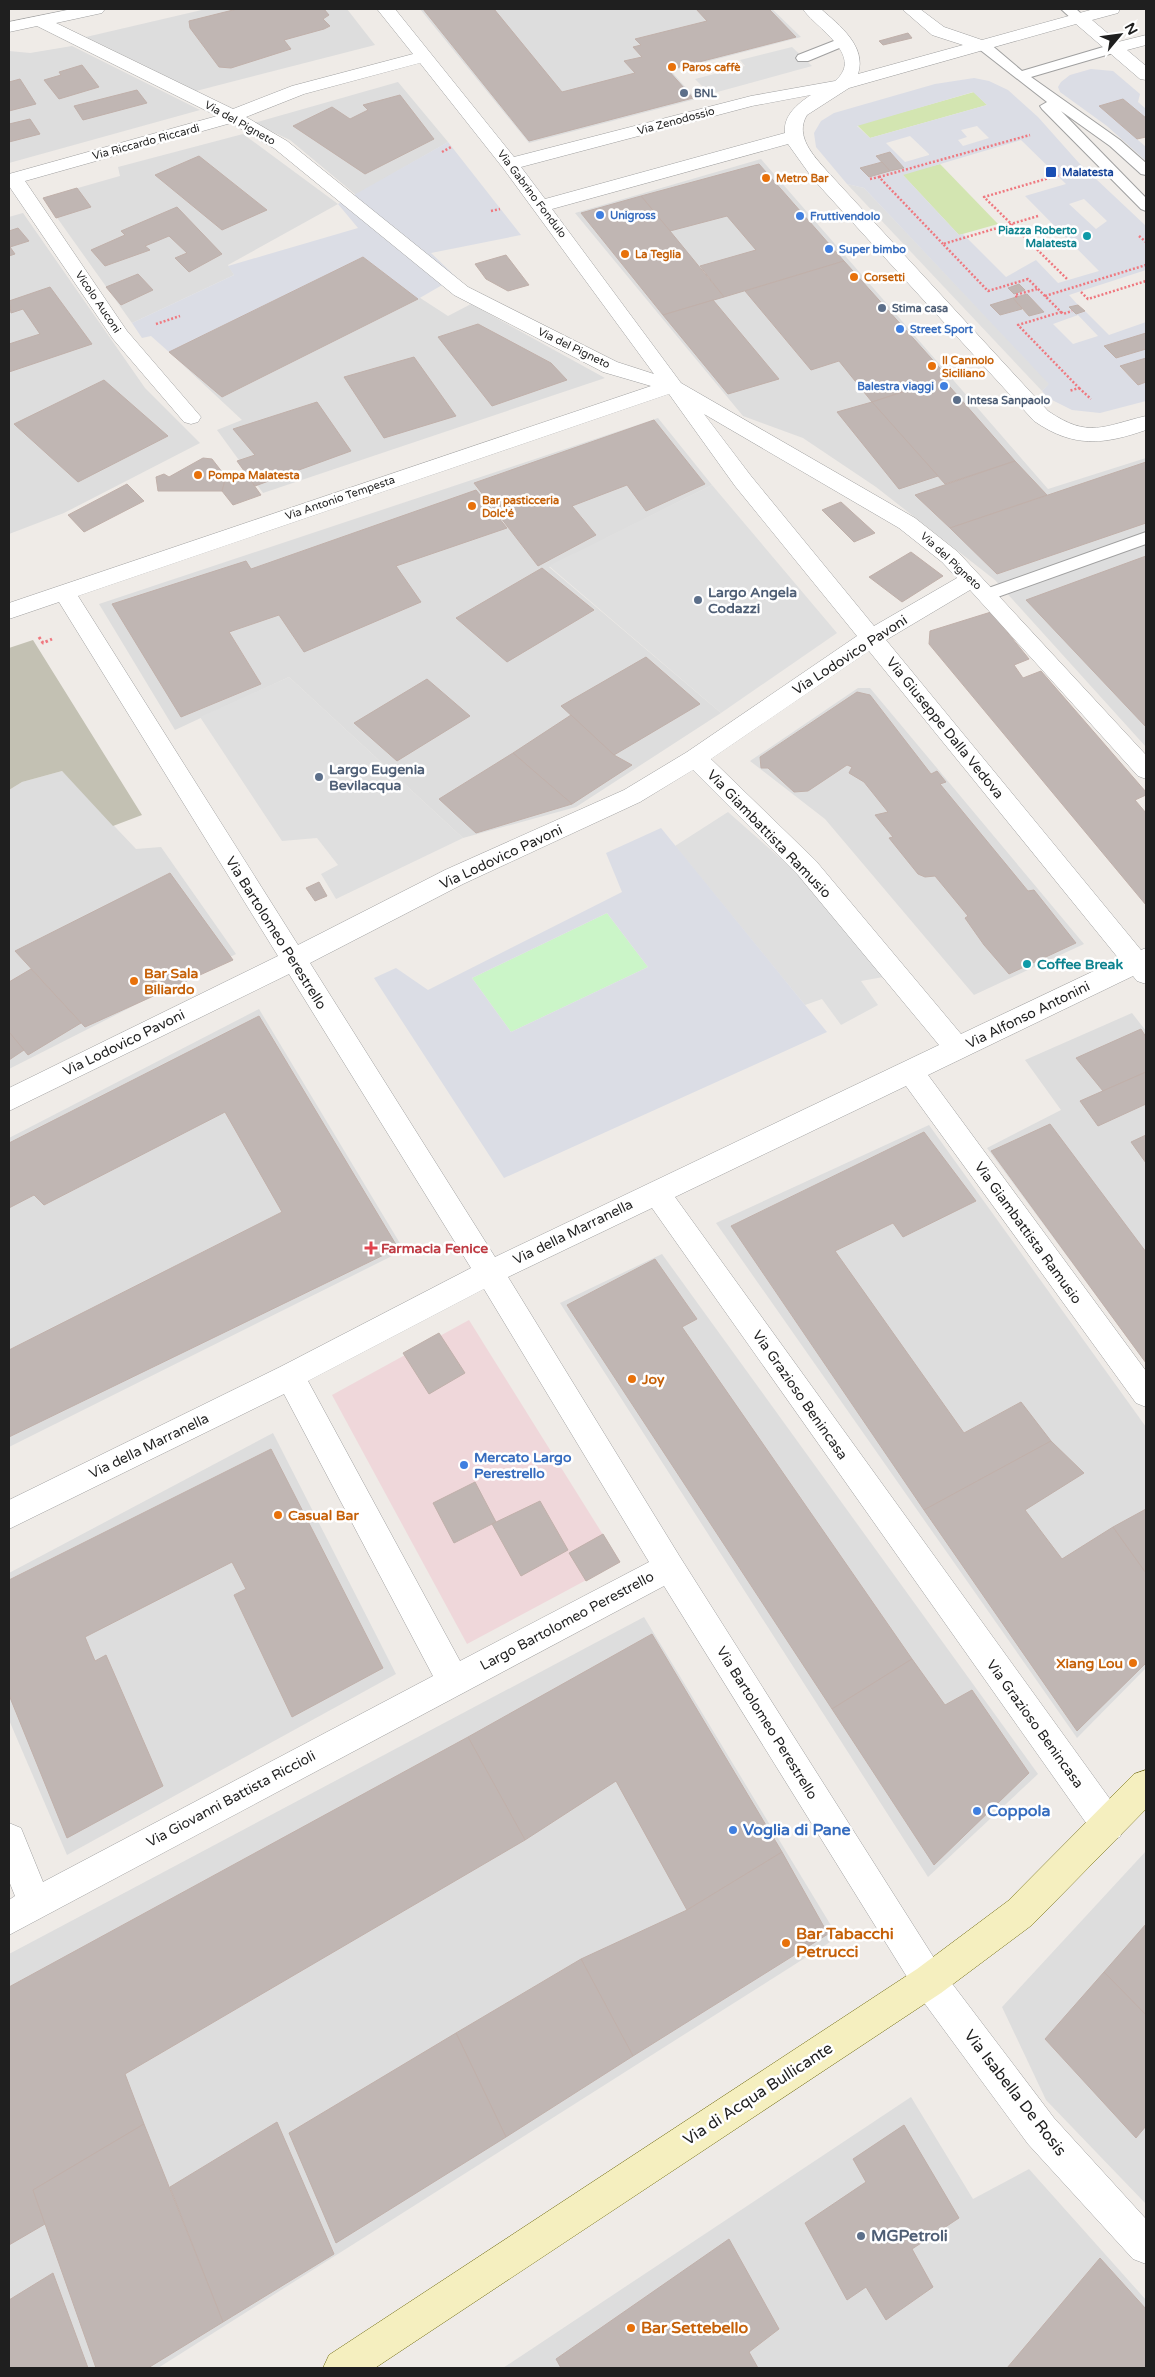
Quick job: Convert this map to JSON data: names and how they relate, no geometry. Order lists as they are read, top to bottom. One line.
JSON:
{"streets":{"main road":["Via di Acqua Bullicante"],"street":["Via Zenodossio","Via del Pigneto","Via Riccardo Riccardi","Via Gabrino Fondulo","Vicolo Auconi","Via Antonio Tempesta","Via Lodovico Pavoni","Via Giuseppe Dalla Vedova","Via Giambattista Ramusio","Via Bartolomeo Perestrello","Via Alfonso Antonini","Via della Marranella","Via Grazioso Benincasa","Largo Bartolomeo Perestrello","Via Giovanni Battista Riccioli","Via Isabella De Rosis"]},"crossings":[["Via Zenodossio","Via Gabrino Fondulo"],["Via del Pigneto","Via Riccardo Riccardi"],["Via del Pigneto","Via Gabrino Fondulo"],["Via del Pigneto","Via Antonio Tempesta"],["Via del Pigneto","Via Lodovico Pavoni"],["Via del Pigneto","Via Giuseppe Dalla Vedova"],["Via Riccardo Riccardi","Via Gabrino Fondulo"],["Via Riccardo Riccardi","Vicolo Auconi"],["Via Gabrino Fondulo","Via Antonio Tempesta"],["Via Gabrino Fondulo","Via Giuseppe Dalla Vedova"],["Via Antonio Tempesta","Via Giuseppe Dalla Vedova"],["Via Antonio Tempesta","Via Bartolomeo Perestrello"],["Via Lodovico Pavoni","Via Giuseppe Dalla Vedova"],["Via Lodovico Pavoni","Via Giambattista Ramusio"],["Via Lodovico Pavoni","Via Bartolomeo Perestrello"],["Via Giuseppe Dalla Vedova","Via Alfonso Antonini"],["Via Giambattista Ramusio","Via Alfonso Antonini"],["Via Bartolomeo Perestrello","Via della Marranella"],["Via Bartolomeo Perestrello","Largo Bartolomeo Perestrello"],["Via Bartolomeo Perestrello","Via Isabella De Rosis"],["Via Bartolomeo Perestrello","Via di Acqua Bullicante"],["Via della Marranella","Via Grazioso Benincasa"],["Via della Marranella","Largo Bartolomeo Perestrello"],["Via Grazioso Benincasa","Via di Acqua Bullicante"],["Largo Bartolomeo Perestrello","Via Giovanni Battista Riccioli"],["Via Isabella De Rosis","Via di Acqua Bullicante"]],"places":{"other":["Paros caffè","BNL","Metro Bar","Unigross","Fruttivendolo","Piazza Roberto Malatesta","Super bimbo","La Teglia","Corsetti","Stima casa","Street Sport","Il Cannolo Siciliano","Balestra viaggi","Intesa Sanpaolo","Pompa Malatesta","Bar pasticceria Dolc'é","Largo Angela Codazzi","Largo Eugenia Bevilacqua","Coffee Break","Bar Sala Biliardo","Joy","Mercato Largo Perestrello","Casual Bar","Xiang Lou","Coppola","Voglia di Pane","Bar Tabacchi Petrucci","MGPetroli","Bar Settebello"],"transit":["Malatesta"],"health":["Farmacia Fenice"]},"north":"top right"}
